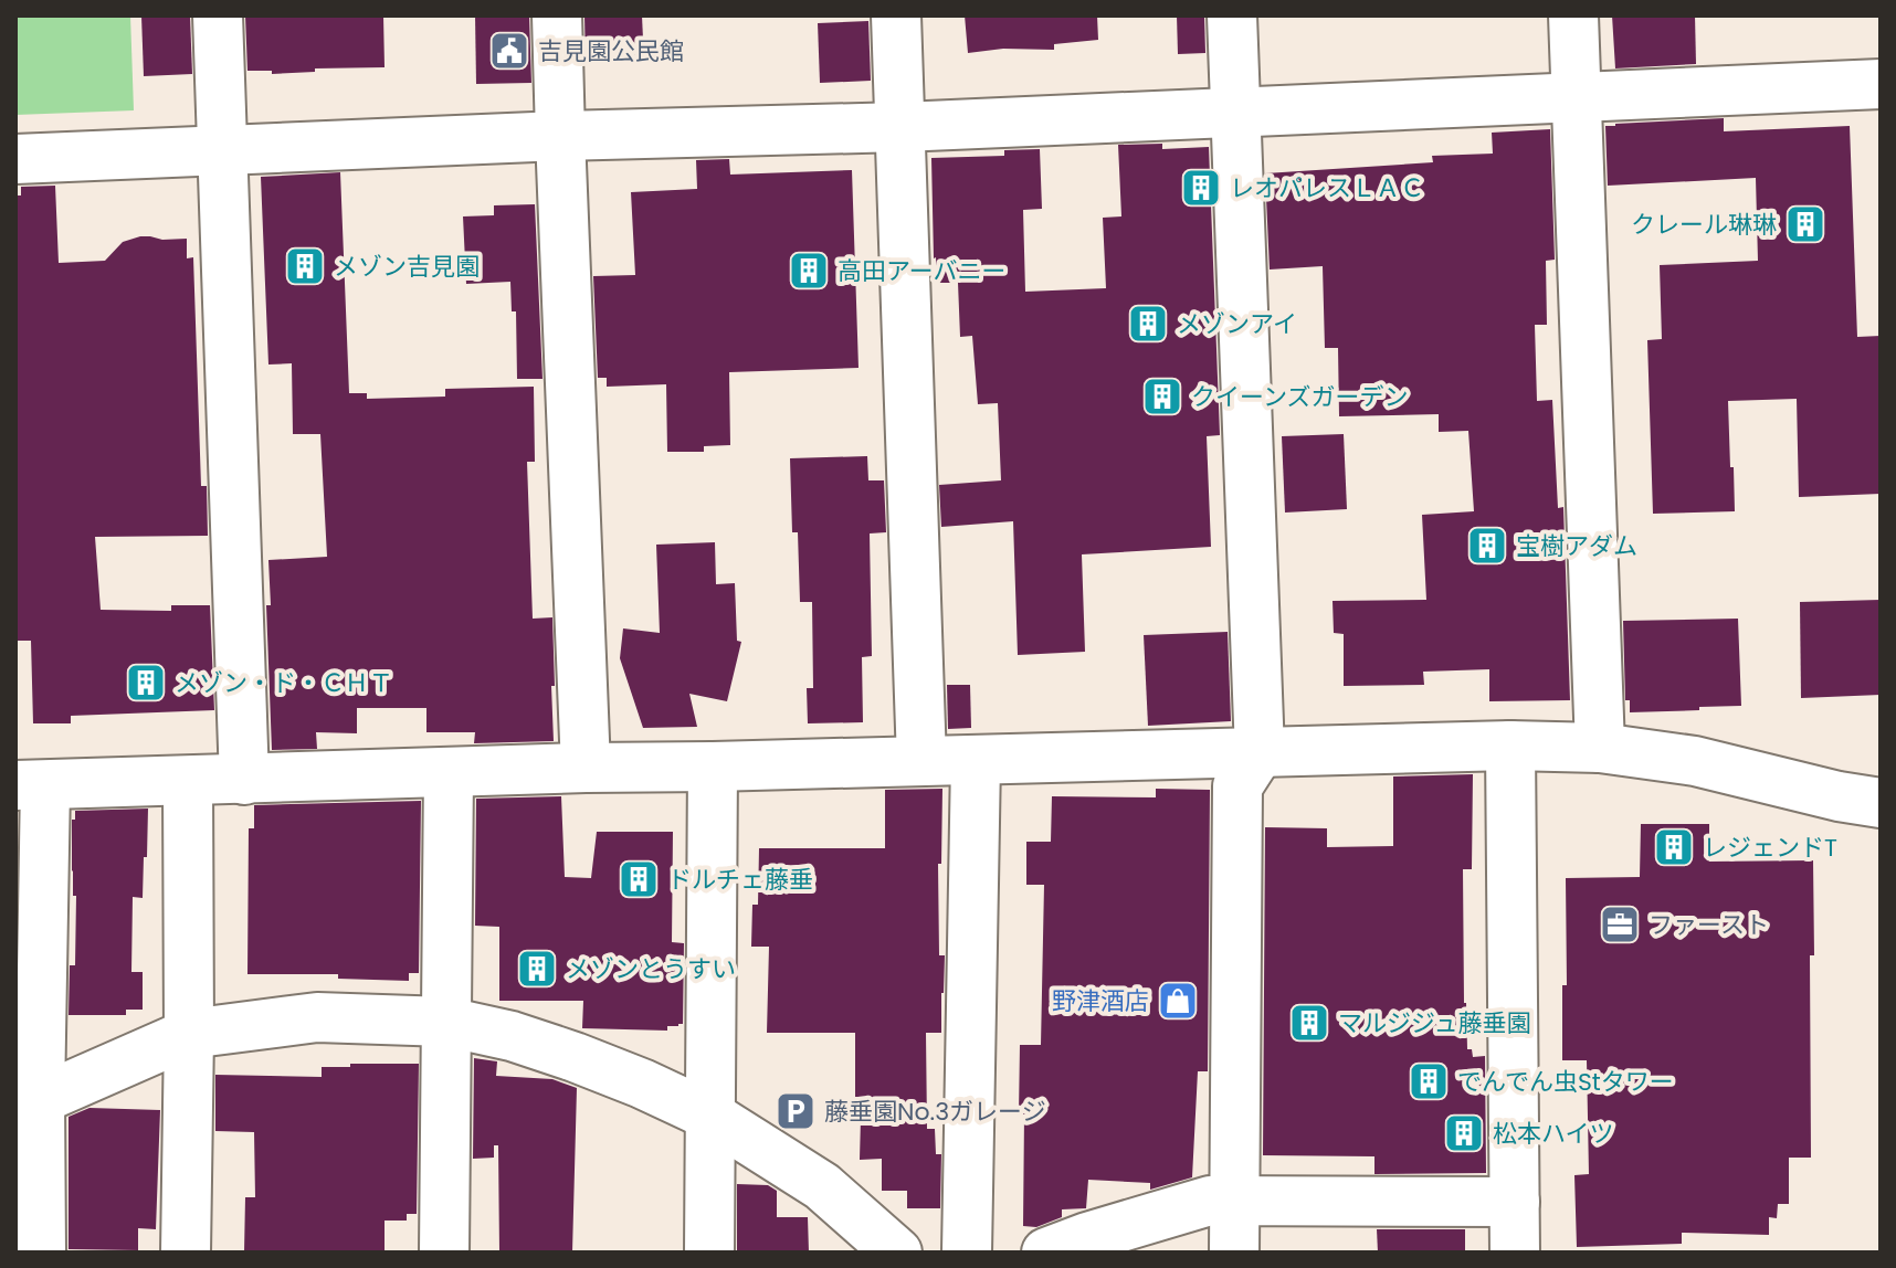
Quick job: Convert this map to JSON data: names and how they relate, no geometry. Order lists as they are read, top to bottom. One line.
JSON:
{"places":{"public building":["吉見園公民館"],"building":["レオパレスＬＡＣ","クレール琳琳","メゾン吉見園","高田アーバニー","メゾンアイ","クイーンズガーデン","宝樹アダム","メゾン・ド・ＣＨＴ","レジェンドT","ドルチェ藤垂","メゾンとうすい","マルジジュ藤垂園","でんでん虫Stタワー","松本ハイツ"],"office":["ファースト"],"shop":["野津酒店"],"parking":["藤垂園No.3ガレージ"]}}
